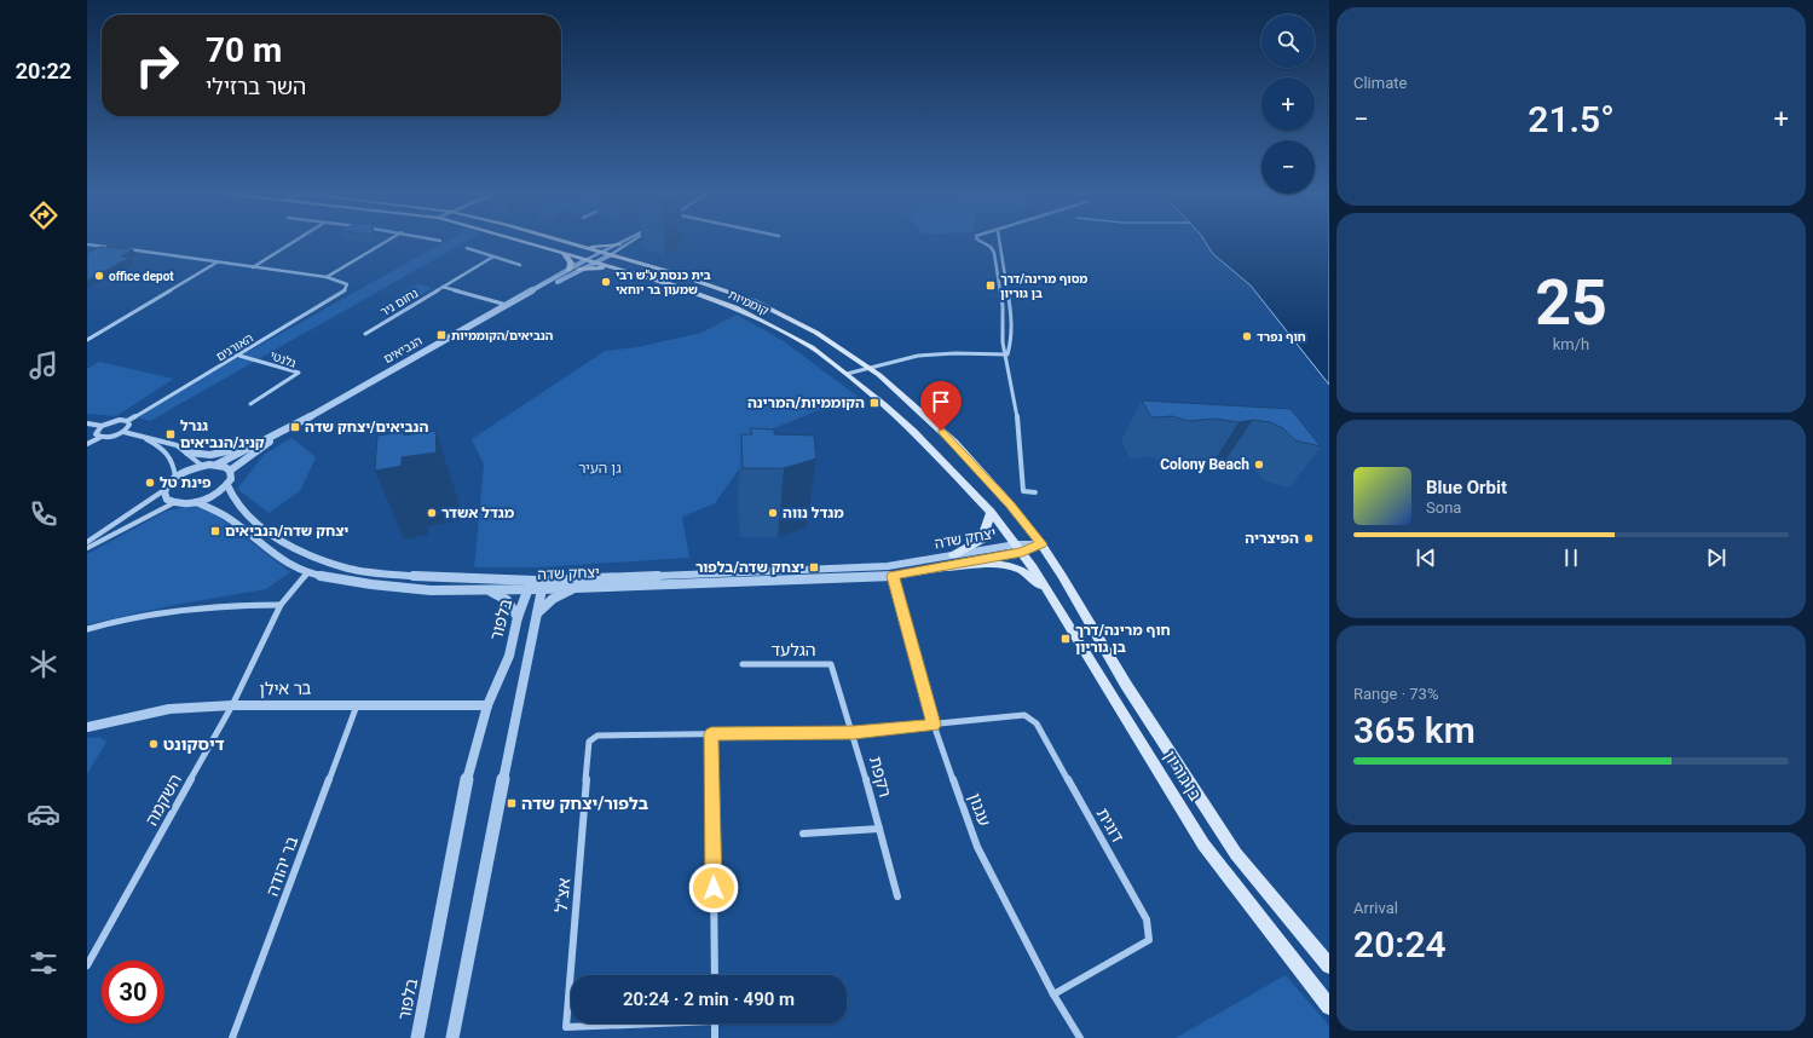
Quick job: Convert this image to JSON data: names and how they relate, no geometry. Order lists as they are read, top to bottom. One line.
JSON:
{"streets":{"main road":["קוממיות","בן גוריון"],"street":["נחום ניר","האורגים","הנביאים","גלנטי","יצחק שדה","בלפור","הגלעד","בר אילן","רקפת","השקמה","עגנון","דוגית","בר יהודה","אצ\"ל"]},"crossings":[["קוממיות","הנביאים"],["קוממיות","יצחק שדה"],["קוממיות","בן גוריון"],["האורגים","גלנטי"],["יצחק שדה","בלפור"],["יצחק שדה","בן גוריון"],["יצחק שדה","השקמה"],["יצחק שדה","עגנון"],["בלפור","בר אילן"],["הגלעד","רקפת"],["בר אילן","השקמה"],["בר אילן","בר יהודה"],["עגנון","דוגית"]],"parks":["גן העיר"],"places":{"other":["office depot","בית כנסת ע\"ש רבי שמעון בר יוחאי","חוף נפרד","Colony Beach","פינת טל","מגדל אשדר","מגדל נווה","הפיצריה","דיסקונט"],"transit":["מסוף מרינה/דרך בן גוריון","הנביאים/הקוממיות","הקוממיות/המרינה","הנביאים/יצחק שדה","גנרל קניג/הנביאים","יצחק שדה/הנביאים","יצחק שדה/בלפור","חוף מרינה/דרך בן גוריון","בלפור/יצחק שדה"]},"page":{"tabs":"20:22","tile":["Climate",["25","km/h"],["Range · 73%","365 km"],["Arrival","20:24"]],"map_buttons":["+","−"],"turn":["70 m","השר ברזילי"],"heat":["−","21.5°","+"],"song":["Blue Orbit","Sona"],"limit":"30","trip":"20:24 · 2 min · 490 m"}}
